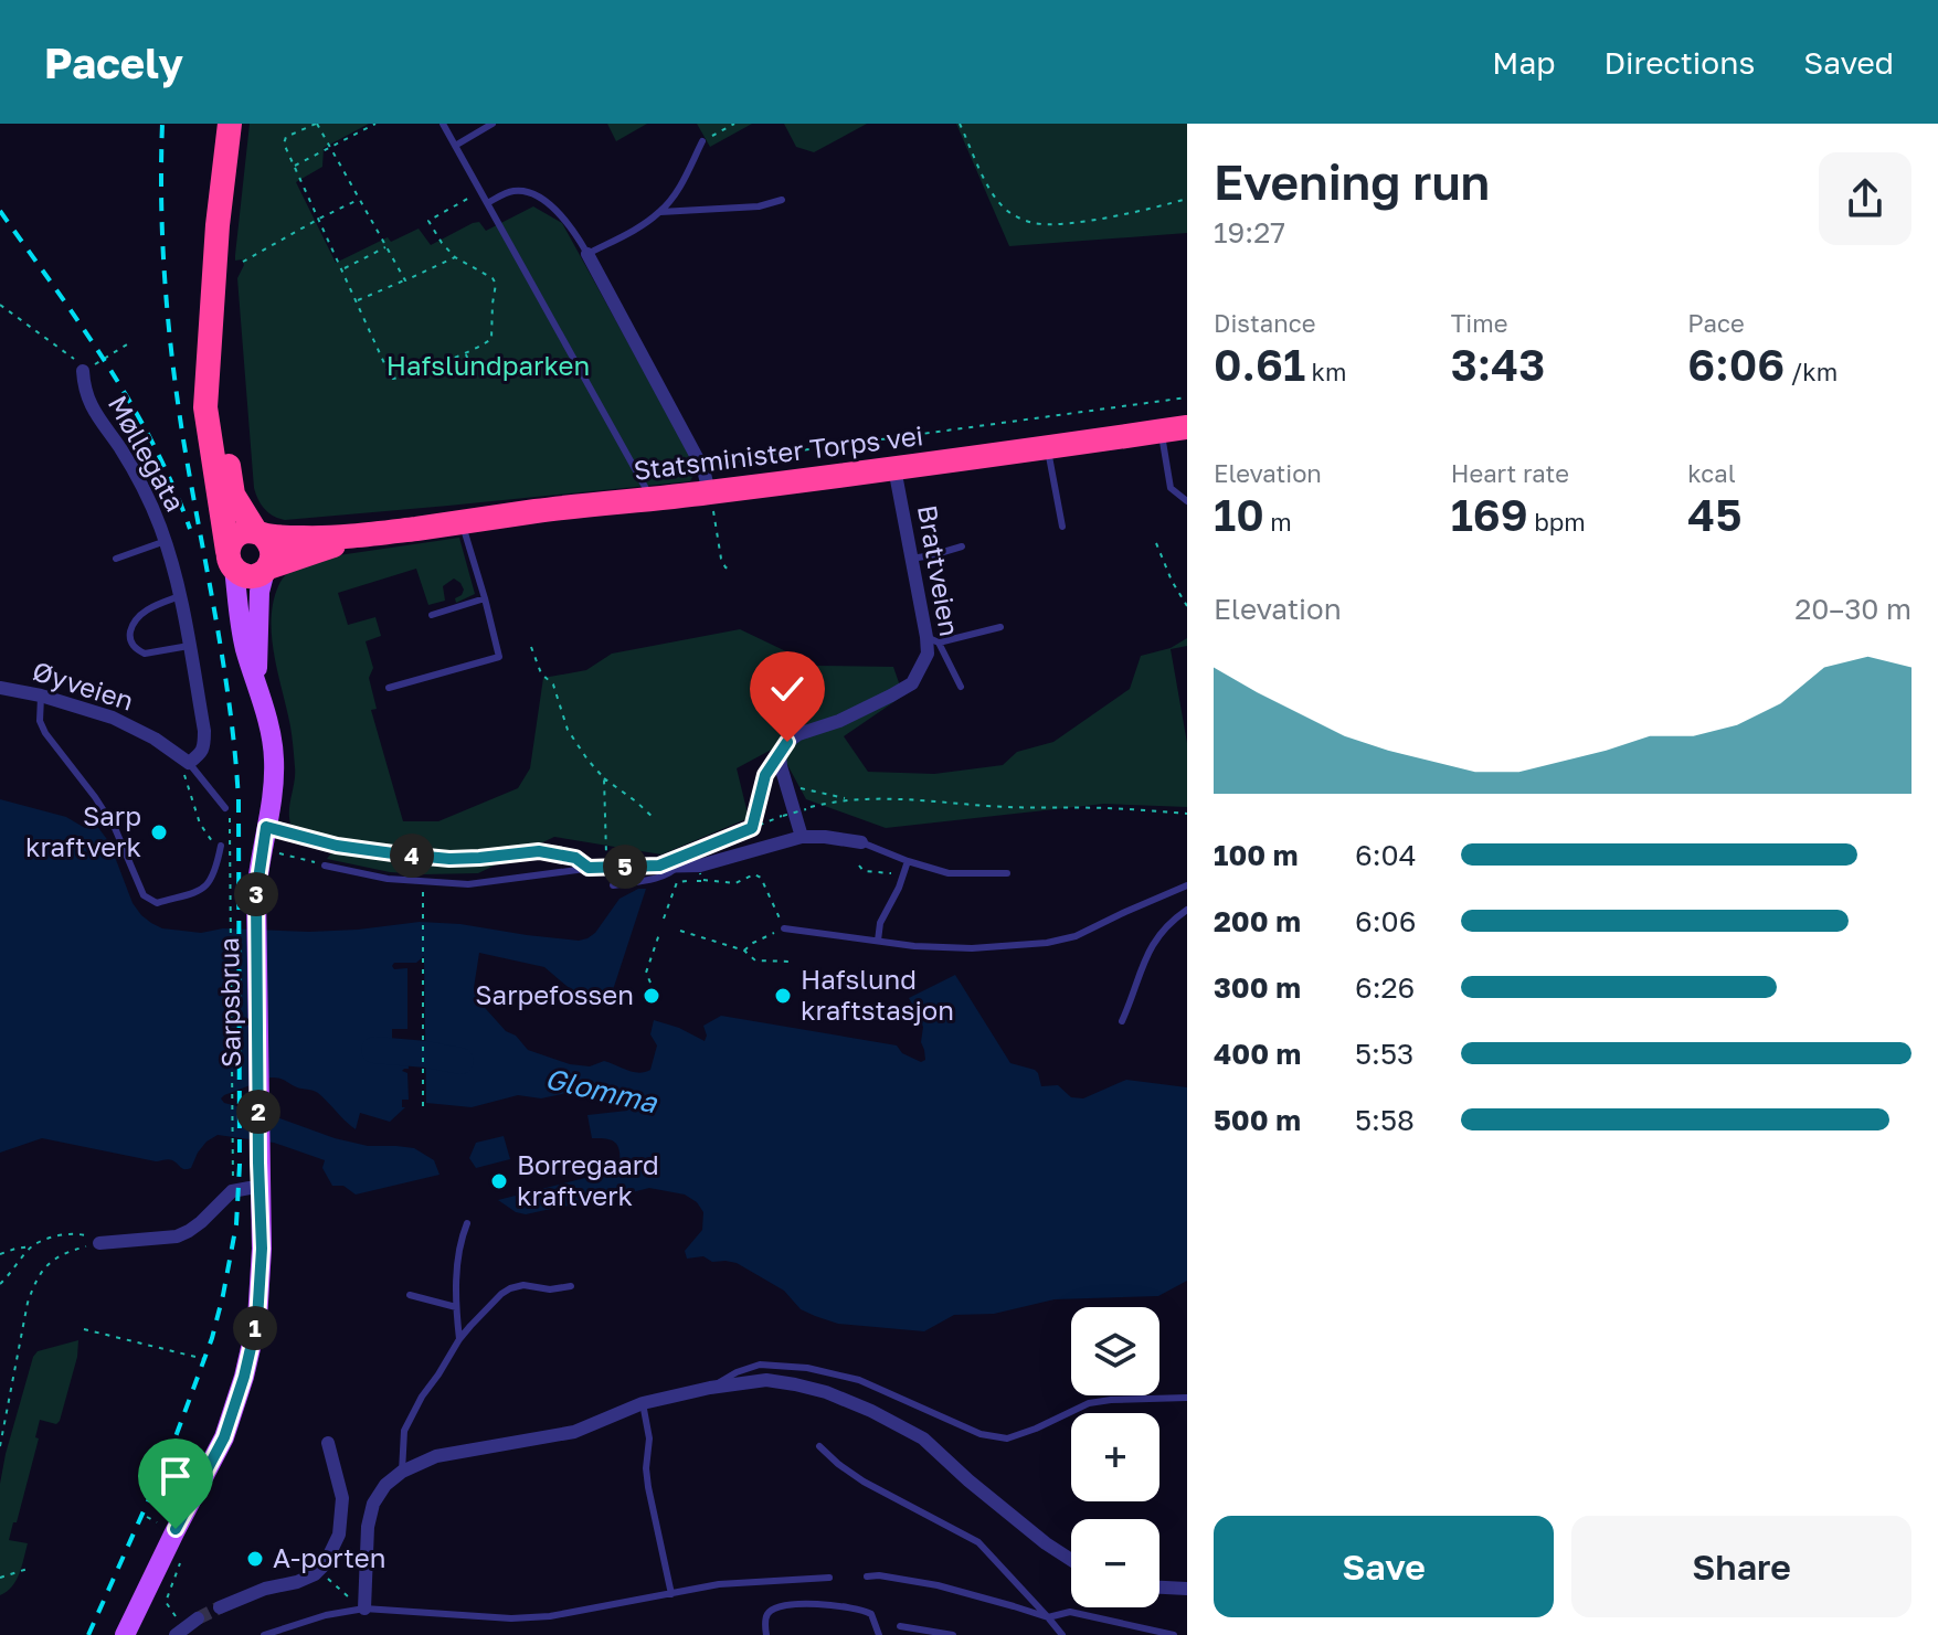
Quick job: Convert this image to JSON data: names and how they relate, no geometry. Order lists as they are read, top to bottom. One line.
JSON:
{"streets":{"highway":["Statsminister Torps vei"],"main road":["Sarpsbrua"],"street":["Møllegata","Brattveien","Øyveien"]},"crossings":[["Møllegata","Øyveien"],["Statsminister Torps vei","Brattveien"],["Statsminister Torps vei","Sarpsbrua"]],"water":["Glomma"],"parks":["Hafslundparken"],"places":["Sarp kraftverk","Sarpefossen","Hafslund kraftstasjon","Borregaard kraftverk","A-porten"],"page":{"header":"Pacely","nav":["Map","Directions","Saved"],"heading":["Evening run","19:27"],"stats":[["Distance","0.61 km"],["Time","3:43"],["Pace","6:06 /km"],["Elevation","10 m"],["Heart rate","169 bpm"],["kcal","45"]],"chart":["Elevation","20–30 m"],"list":[{"name":"100 m","note":"6:04"},{"name":"200 m","note":"6:06"},{"name":"300 m","note":"6:26"},{"name":"400 m","note":"5:53"},{"name":"500 m","note":"5:58"}],"pins":["4","5","3","2","1"],"map_buttons":["+","−"],"buttons":["Save","Share"]}}
